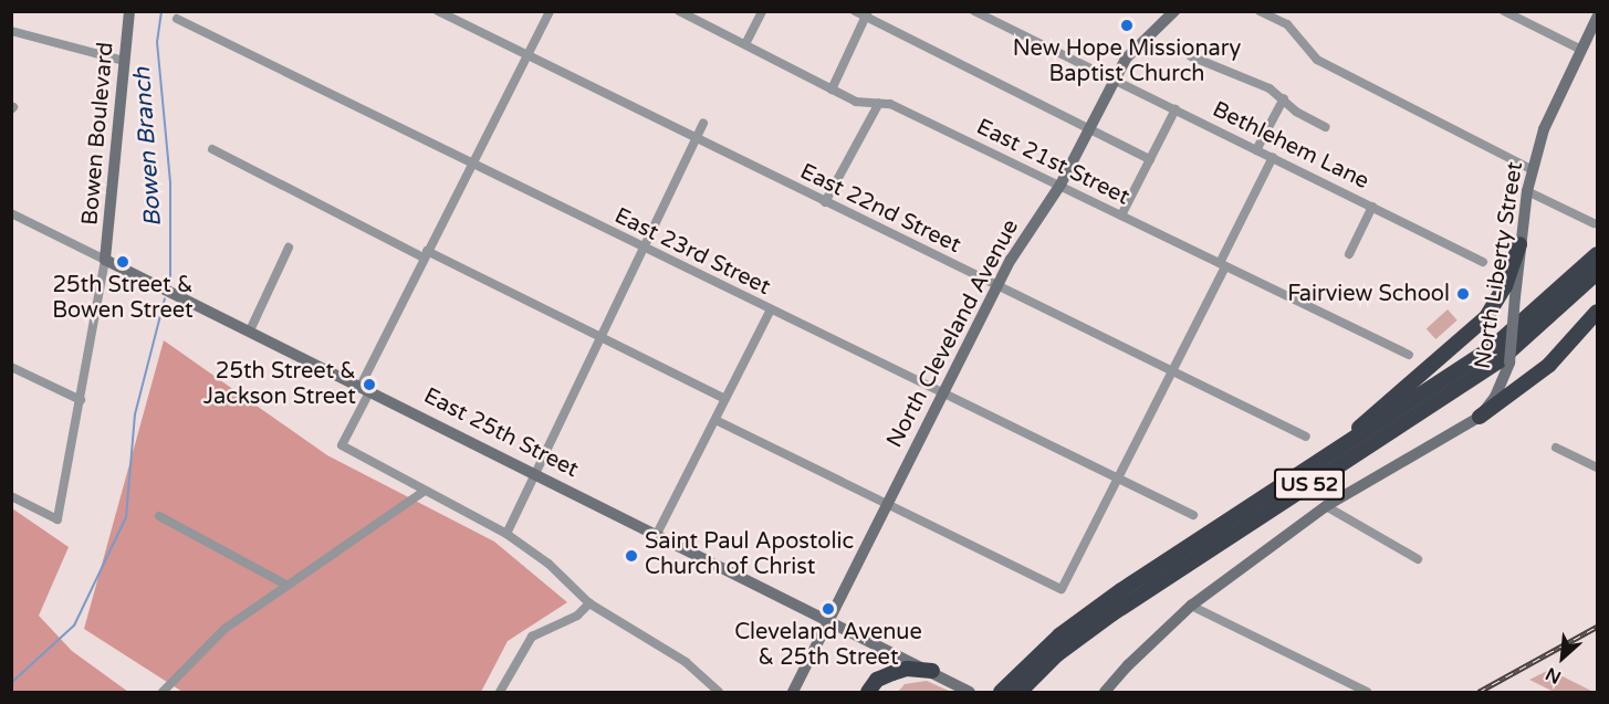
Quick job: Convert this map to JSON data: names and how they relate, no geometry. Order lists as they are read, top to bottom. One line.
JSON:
{"streets":{"highway":["US 52"],"street":["Bowen Boulevard","Bethlehem Lane","East 21st Street","East 22nd Street","East 23rd Street","North Liberty Street","North Cleveland Avenue","East 25th Street"]},"crossings":[["Bowen Boulevard","East 25th Street"],["Bethlehem Lane","North Cleveland Avenue"],["East 21st Street","North Cleveland Avenue"],["East 22nd Street","North Cleveland Avenue"],["East 23rd Street","North Cleveland Avenue"],["North Cleveland Avenue","East 25th Street"]],"water":["Bowen Branch"],"places":["New Hope Missionary Baptist Church","25th Street & Bowen Street","Fairview School","25th Street & Jackson Street","Saint Paul Apostolic Church of Christ","Cleveland Avenue & 25th Street"],"north":"bottom left"}
